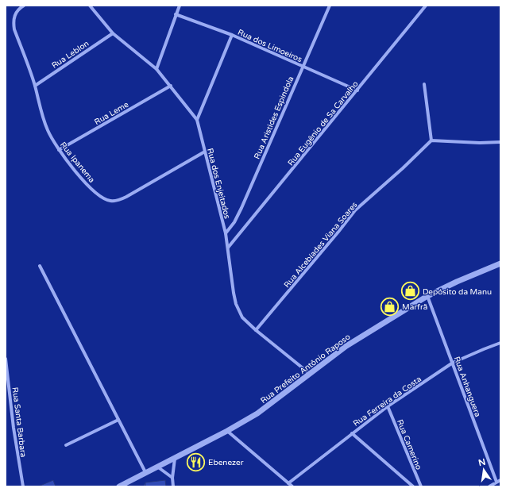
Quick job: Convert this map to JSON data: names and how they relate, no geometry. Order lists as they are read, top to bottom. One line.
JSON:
{"streets":{"street":["Rua dos Limoeiros","Rua Leblon","Rua Leme","Rua Aristides Espindola","Rua Eugênio de Sa Carvalho","Rua Ipanema","Rua dos Enjeitados","Rua Alcebíades Viana Soares","Rua Prefeito Antônio Raposo","Rua Anhanguera","Rua Ferreira da Costa","Rua Santa Barbara","Rua Camerino"]},"crossings":[["Rua dos Limoeiros","Rua Aristides Espindola"],["Rua dos Limoeiros","Rua Eugênio de Sa Carvalho"],["Rua Leblon","Rua Ipanema"],["Rua Leblon","Rua dos Enjeitados"],["Rua Leme","Rua Ipanema"],["Rua Leme","Rua dos Enjeitados"],["Rua Aristides Espindola","Rua dos Enjeitados"],["Rua Eugênio de Sa Carvalho","Rua dos Enjeitados"],["Rua Ipanema","Rua dos Enjeitados"],["Rua dos Enjeitados","Rua Alcebíades Viana Soares"],["Rua dos Enjeitados","Rua Prefeito Antônio Raposo"],["Rua Prefeito Antônio Raposo","Rua Anhanguera"],["Rua Anhanguera","Rua Ferreira da Costa"],["Rua Ferreira da Costa","Rua Camerino"]],"places":{"shop":["Depósito da Manu","Marfrã"],"restaurant":["Ebenezer"]},"north":"top"}
